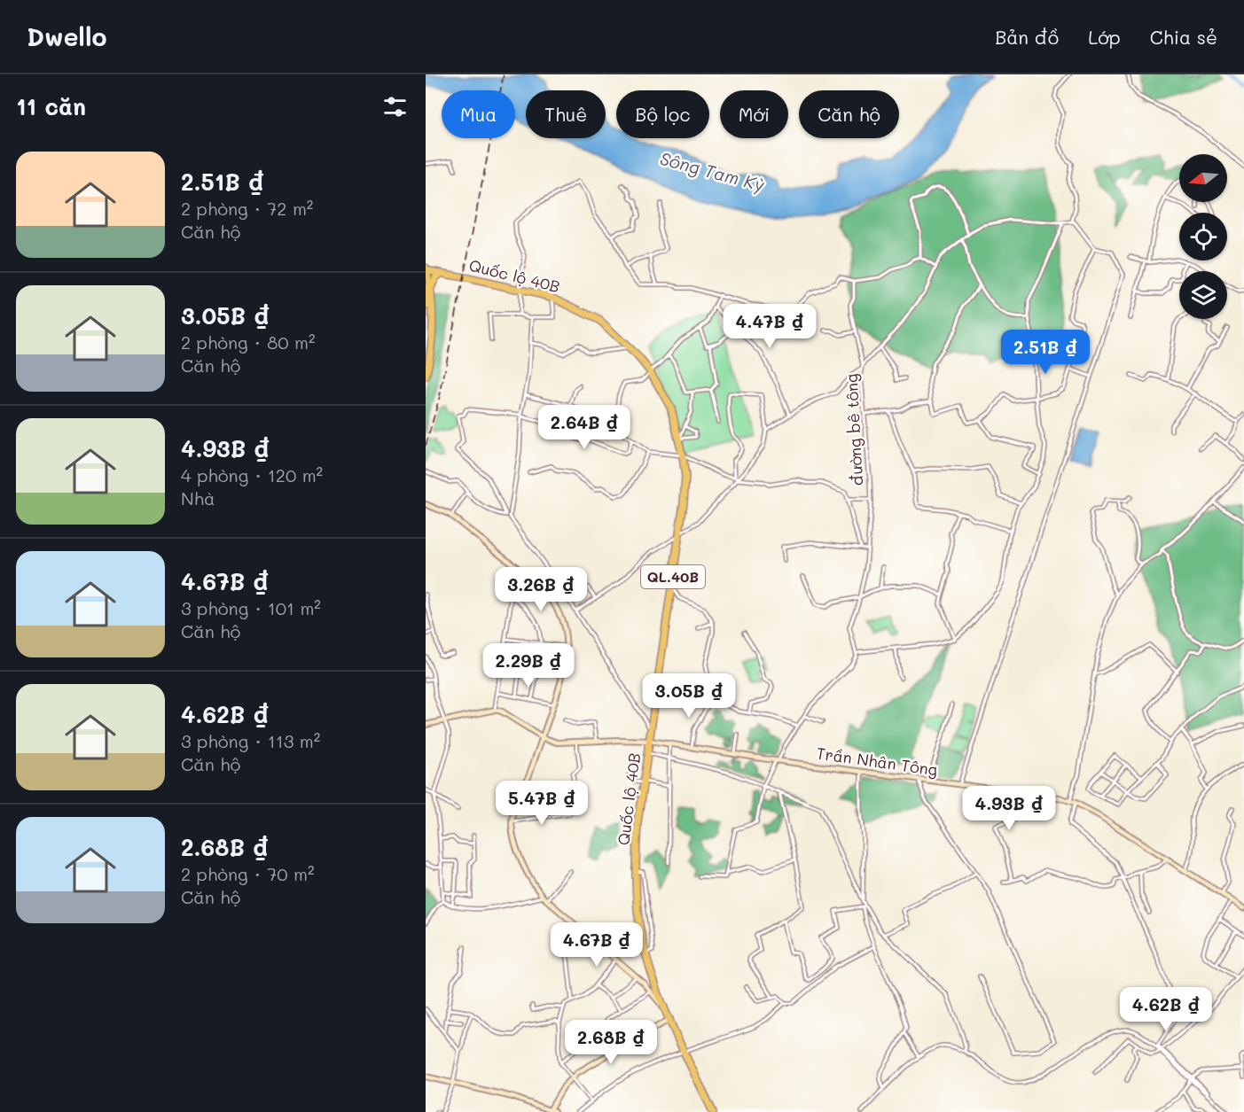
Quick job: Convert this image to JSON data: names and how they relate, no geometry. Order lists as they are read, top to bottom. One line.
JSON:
{"streets":{"highway":["Quốc lộ 40B","QL.40B"],"street":["đường bê tông","Trần Nhân Tông"]},"crossings":[["Quốc lộ 40B","Trần Nhân Tông"]],"water":["Sông Tam Kỳ"],"north":"left","page":{"header":"Dwello","nav":["Bản đồ","Lớp","Chia sẻ"],"heading":"11 căn","chip":["Mua","Thuê","Bộ lọc","Mới","Căn hộ"],"list":[{"name":"2.51B ₫","note":"2 phòng · 72 m² · Căn hộ"},{"name":"3.05B ₫","note":"2 phòng · 80 m² · Căn hộ"},{"name":"4.93B ₫","note":"4 phòng · 120 m² · Nhà"},{"name":"4.67B ₫","note":"3 phòng · 101 m² · Căn hộ"},{"name":"4.62B ₫","note":"3 phòng · 113 m² · Căn hộ"},{"name":"2.68B ₫","note":"2 phòng · 70 m² · Căn hộ"}],"price":["4.47B ₫","2.51B ₫","2.64B ₫","3.26B ₫","2.29B ₫","3.05B ₫","5.47B ₫","4.93B ₫","4.67B ₫","4.62B ₫","2.68B ₫"]}}
